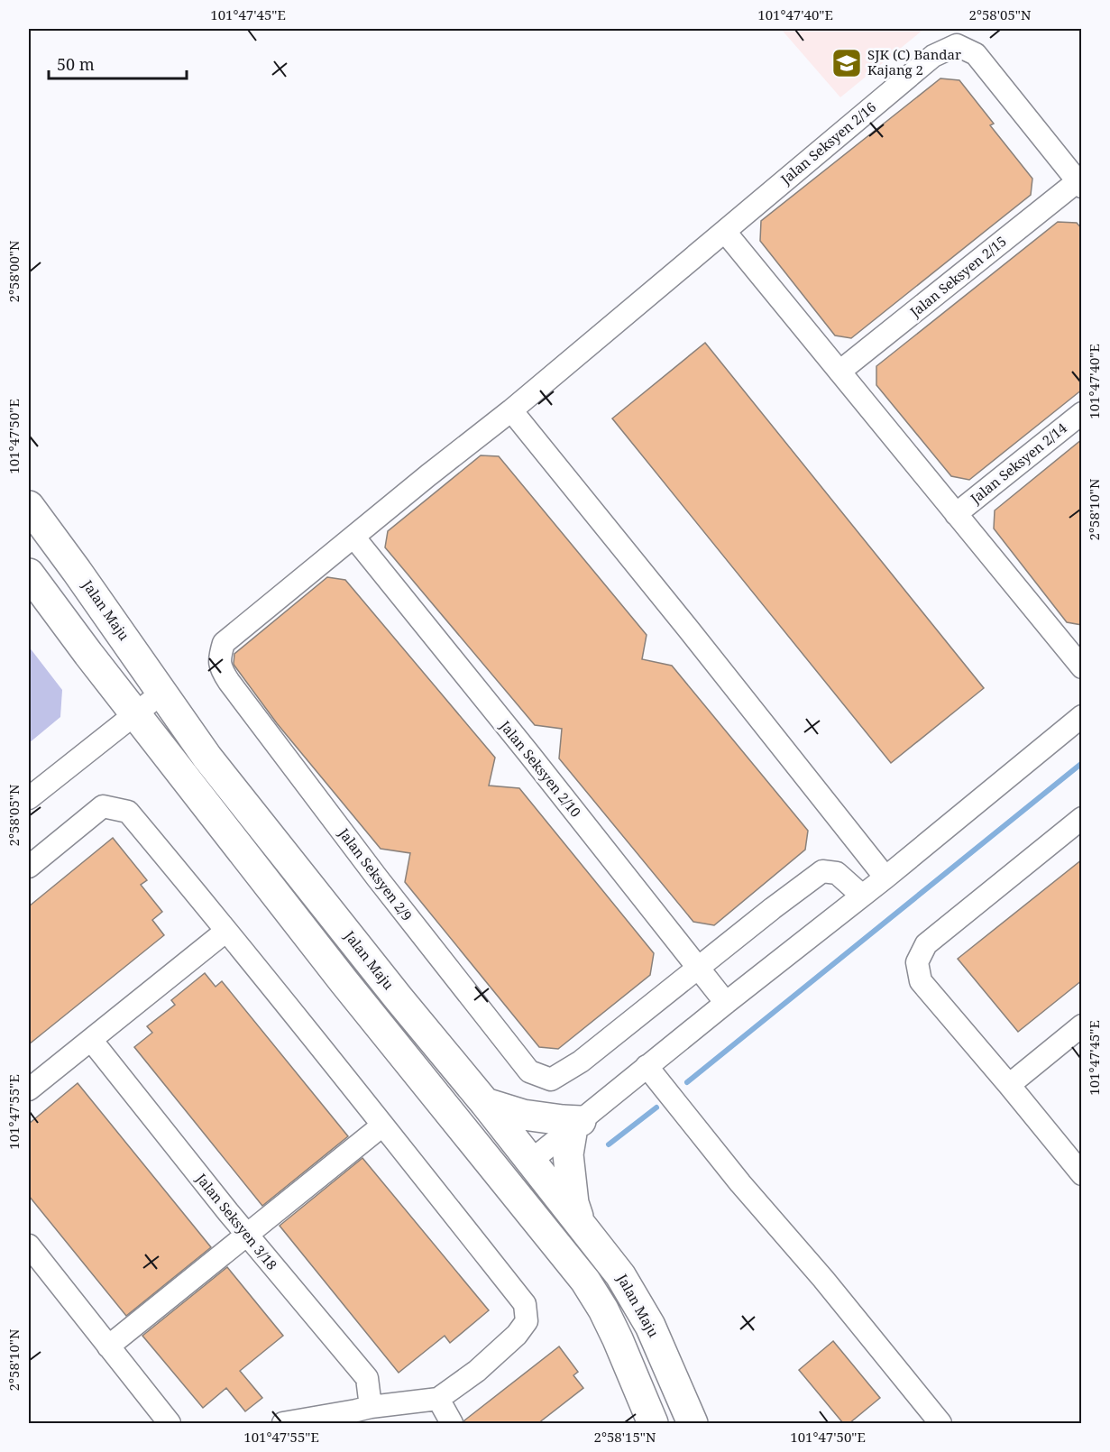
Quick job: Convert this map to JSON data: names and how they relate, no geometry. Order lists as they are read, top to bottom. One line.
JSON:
{"streets":{"street":["Jalan Seksyen 2/16","Jalan Seksyen 2/15","Jalan Seksyen 2/14","Jalan Maju","Jalan Seksyen 2/10","Jalan Seksyen 2/9","Jalan Seksyen 3/18"]},"crossings":[["Jalan Seksyen 2/16","Jalan Seksyen 2/15"],["Jalan Seksyen 2/16","Jalan Seksyen 2/10"],["Jalan Seksyen 2/16","Jalan Seksyen 2/9"],["Jalan Seksyen 2/10","Jalan Seksyen 2/9"]],"places":{"school or university":["SJK (C) Bandar Kajang 2"]},"scale_bar":"50 m","coordinates":["101°47'45\"E","101°47'40\"E","2°58'05\"N","2°58'00\"N","101°47'50\"E","2°58'10\"N","101°47'55\"E","2°58'15\"N"]}
